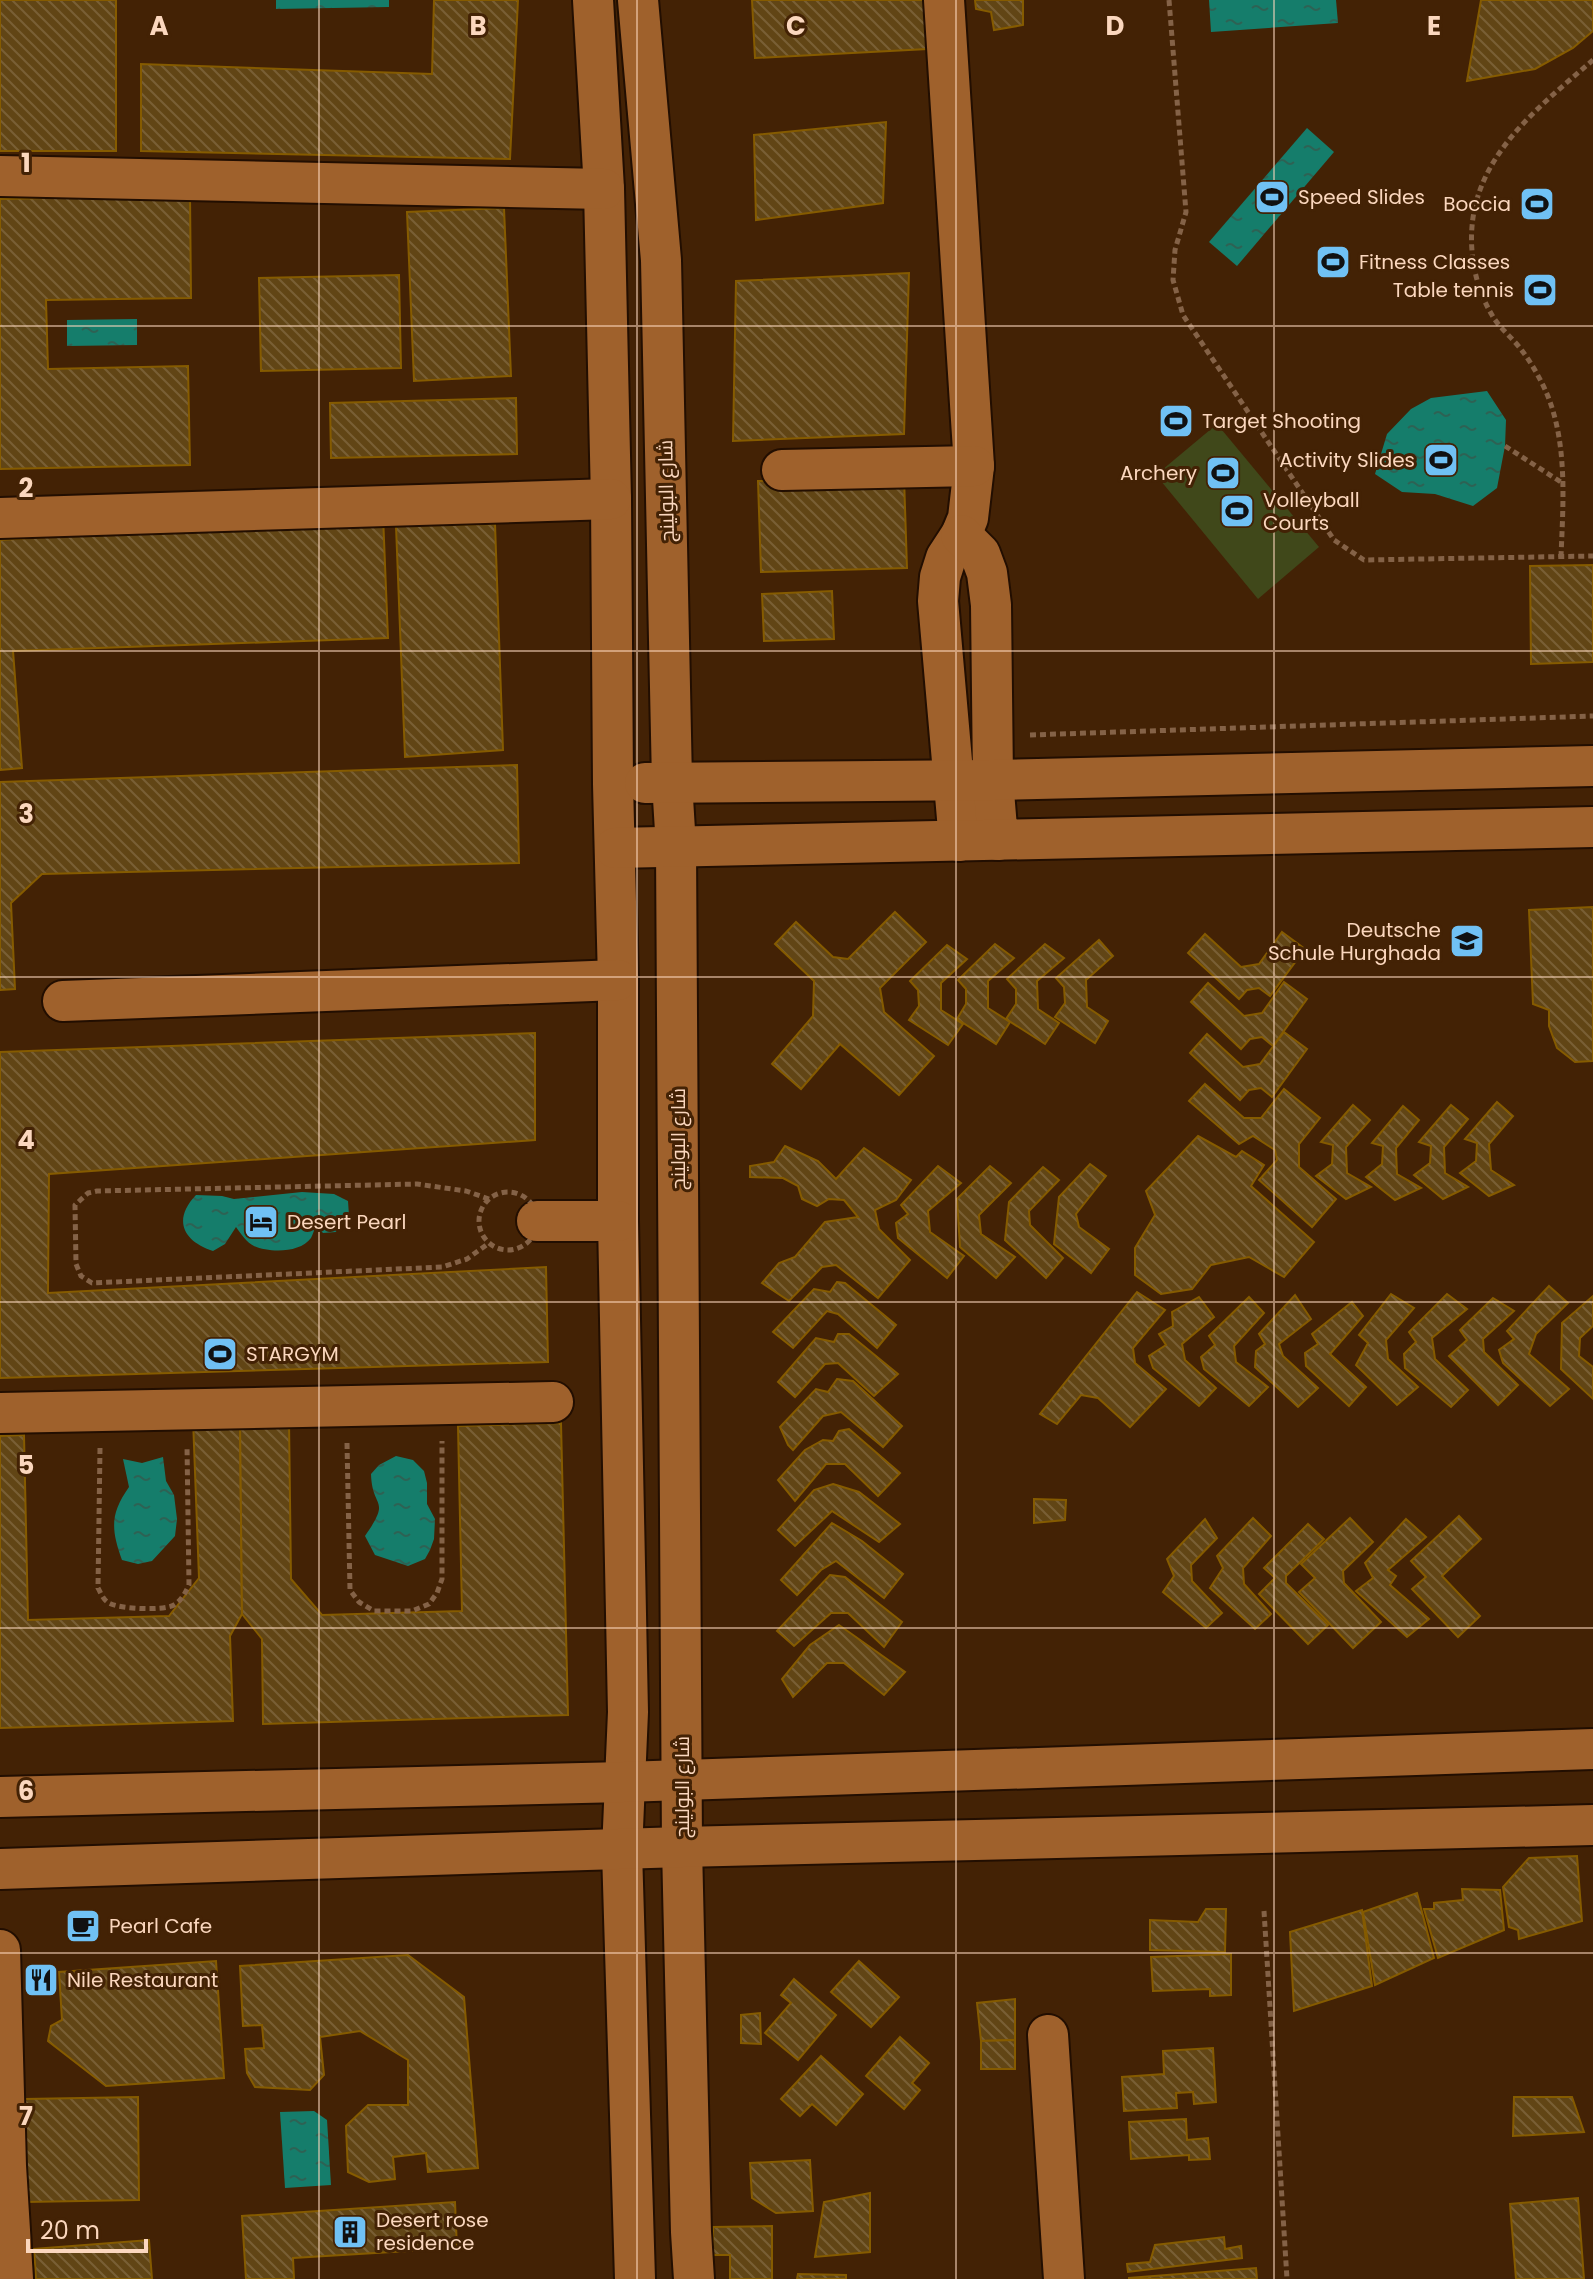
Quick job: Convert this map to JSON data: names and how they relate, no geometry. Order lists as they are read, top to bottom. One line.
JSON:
{"streets":{"street":["شارع البولينج"]},"places":{"sports":["Speed Slides","Boccia","Fitness Classes","Table tennis","Target Shooting","Activity Slides","Archery","Volleyball Courts","STARGYM"],"school or university":["Deutsche Schule Hurghada"],"hotel":["Desert Pearl"],"cafe":["Pearl Cafe"],"restaurant":["Nile Restaurant"],"building":["Desert rose residence"]},"scale_bar":"20 m","grid":{"columns":["A","B","C","D","E"],"rows":["1","2","3","4","5","6","7"]}}
